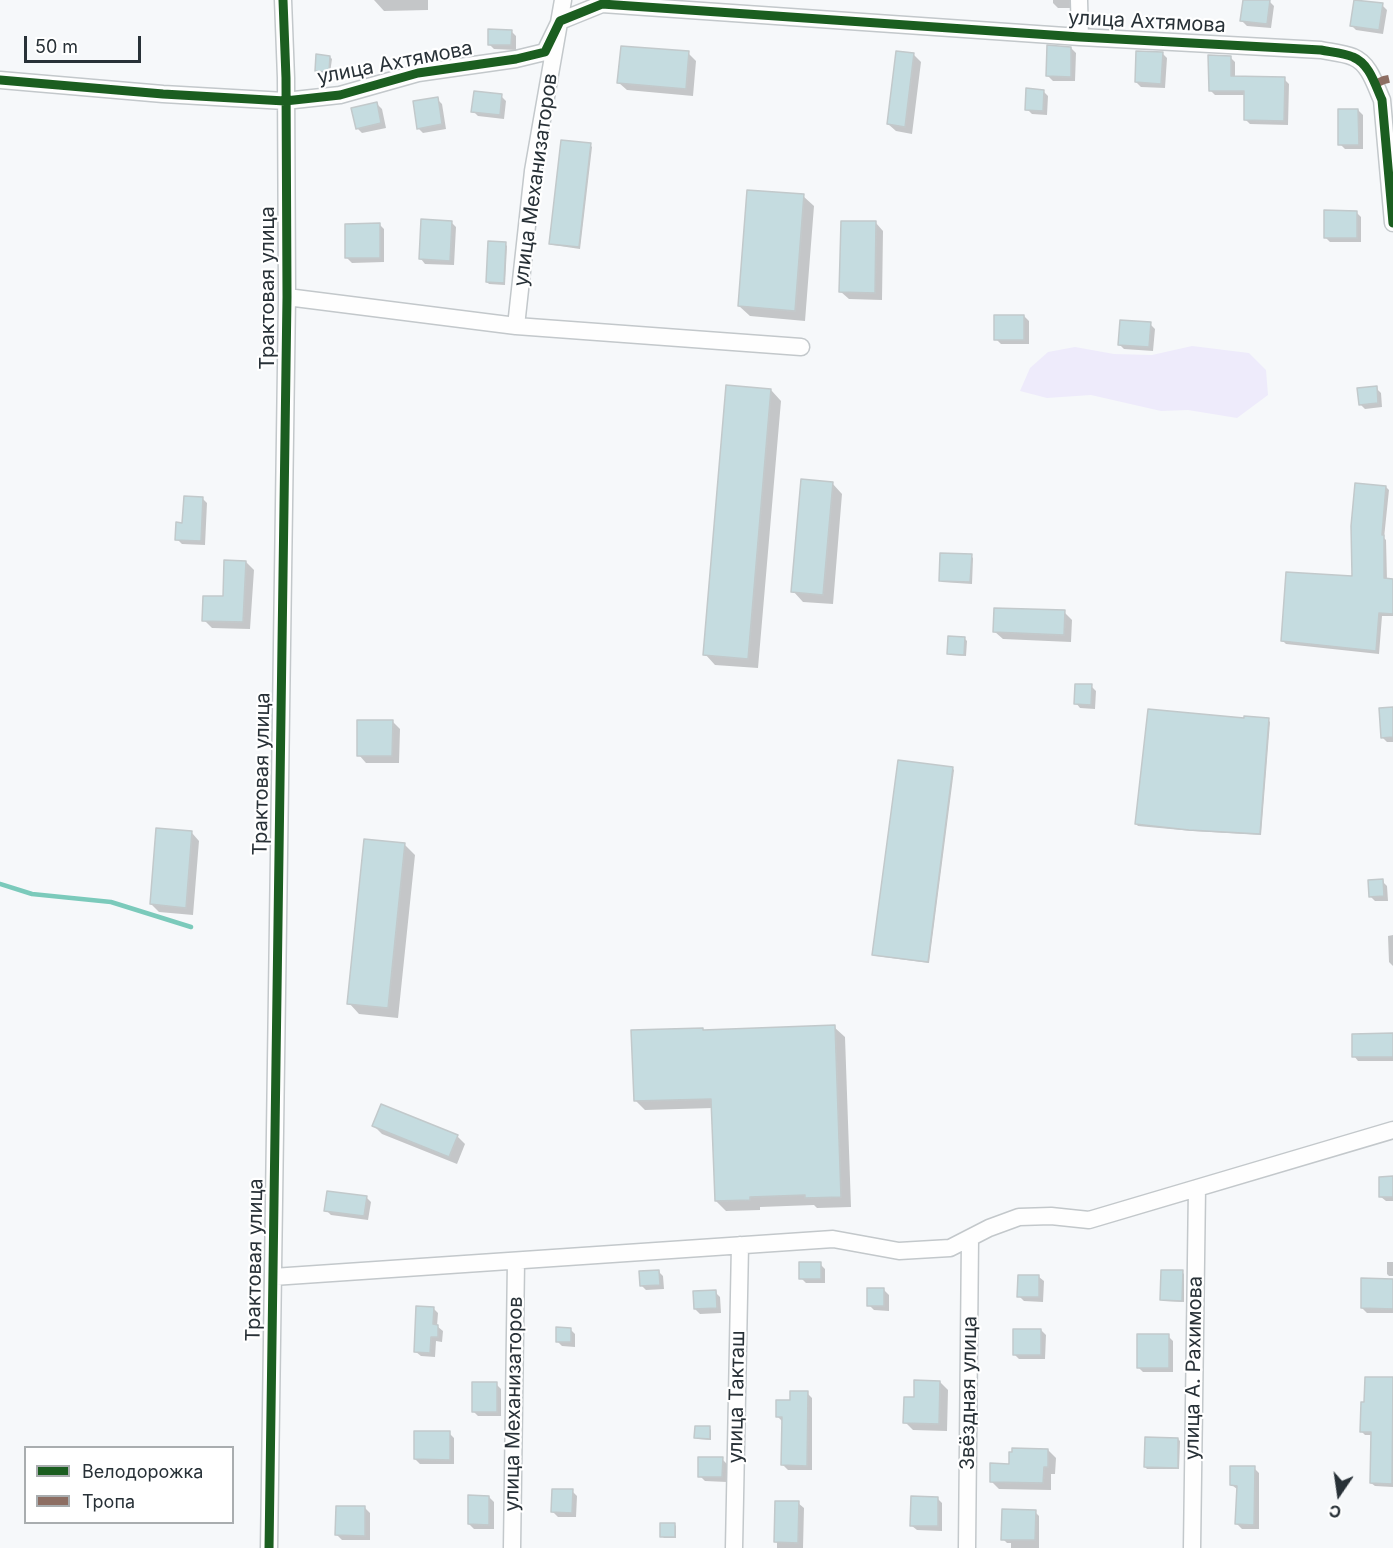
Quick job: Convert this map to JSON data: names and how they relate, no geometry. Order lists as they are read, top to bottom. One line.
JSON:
{"streets":{"street":["улица Ахтямова","улица Механизаторов","Трактовая улица","улица А. Рахимова","Звёздная улица","улица Такташ"]},"crossings":[["улица Ахтямова","улица Механизаторов"],["улица Ахтямова","Трактовая улица"]],"legend":["Велодорожка","Тропа"],"scale_bar":"50 m","north":"bottom"}
